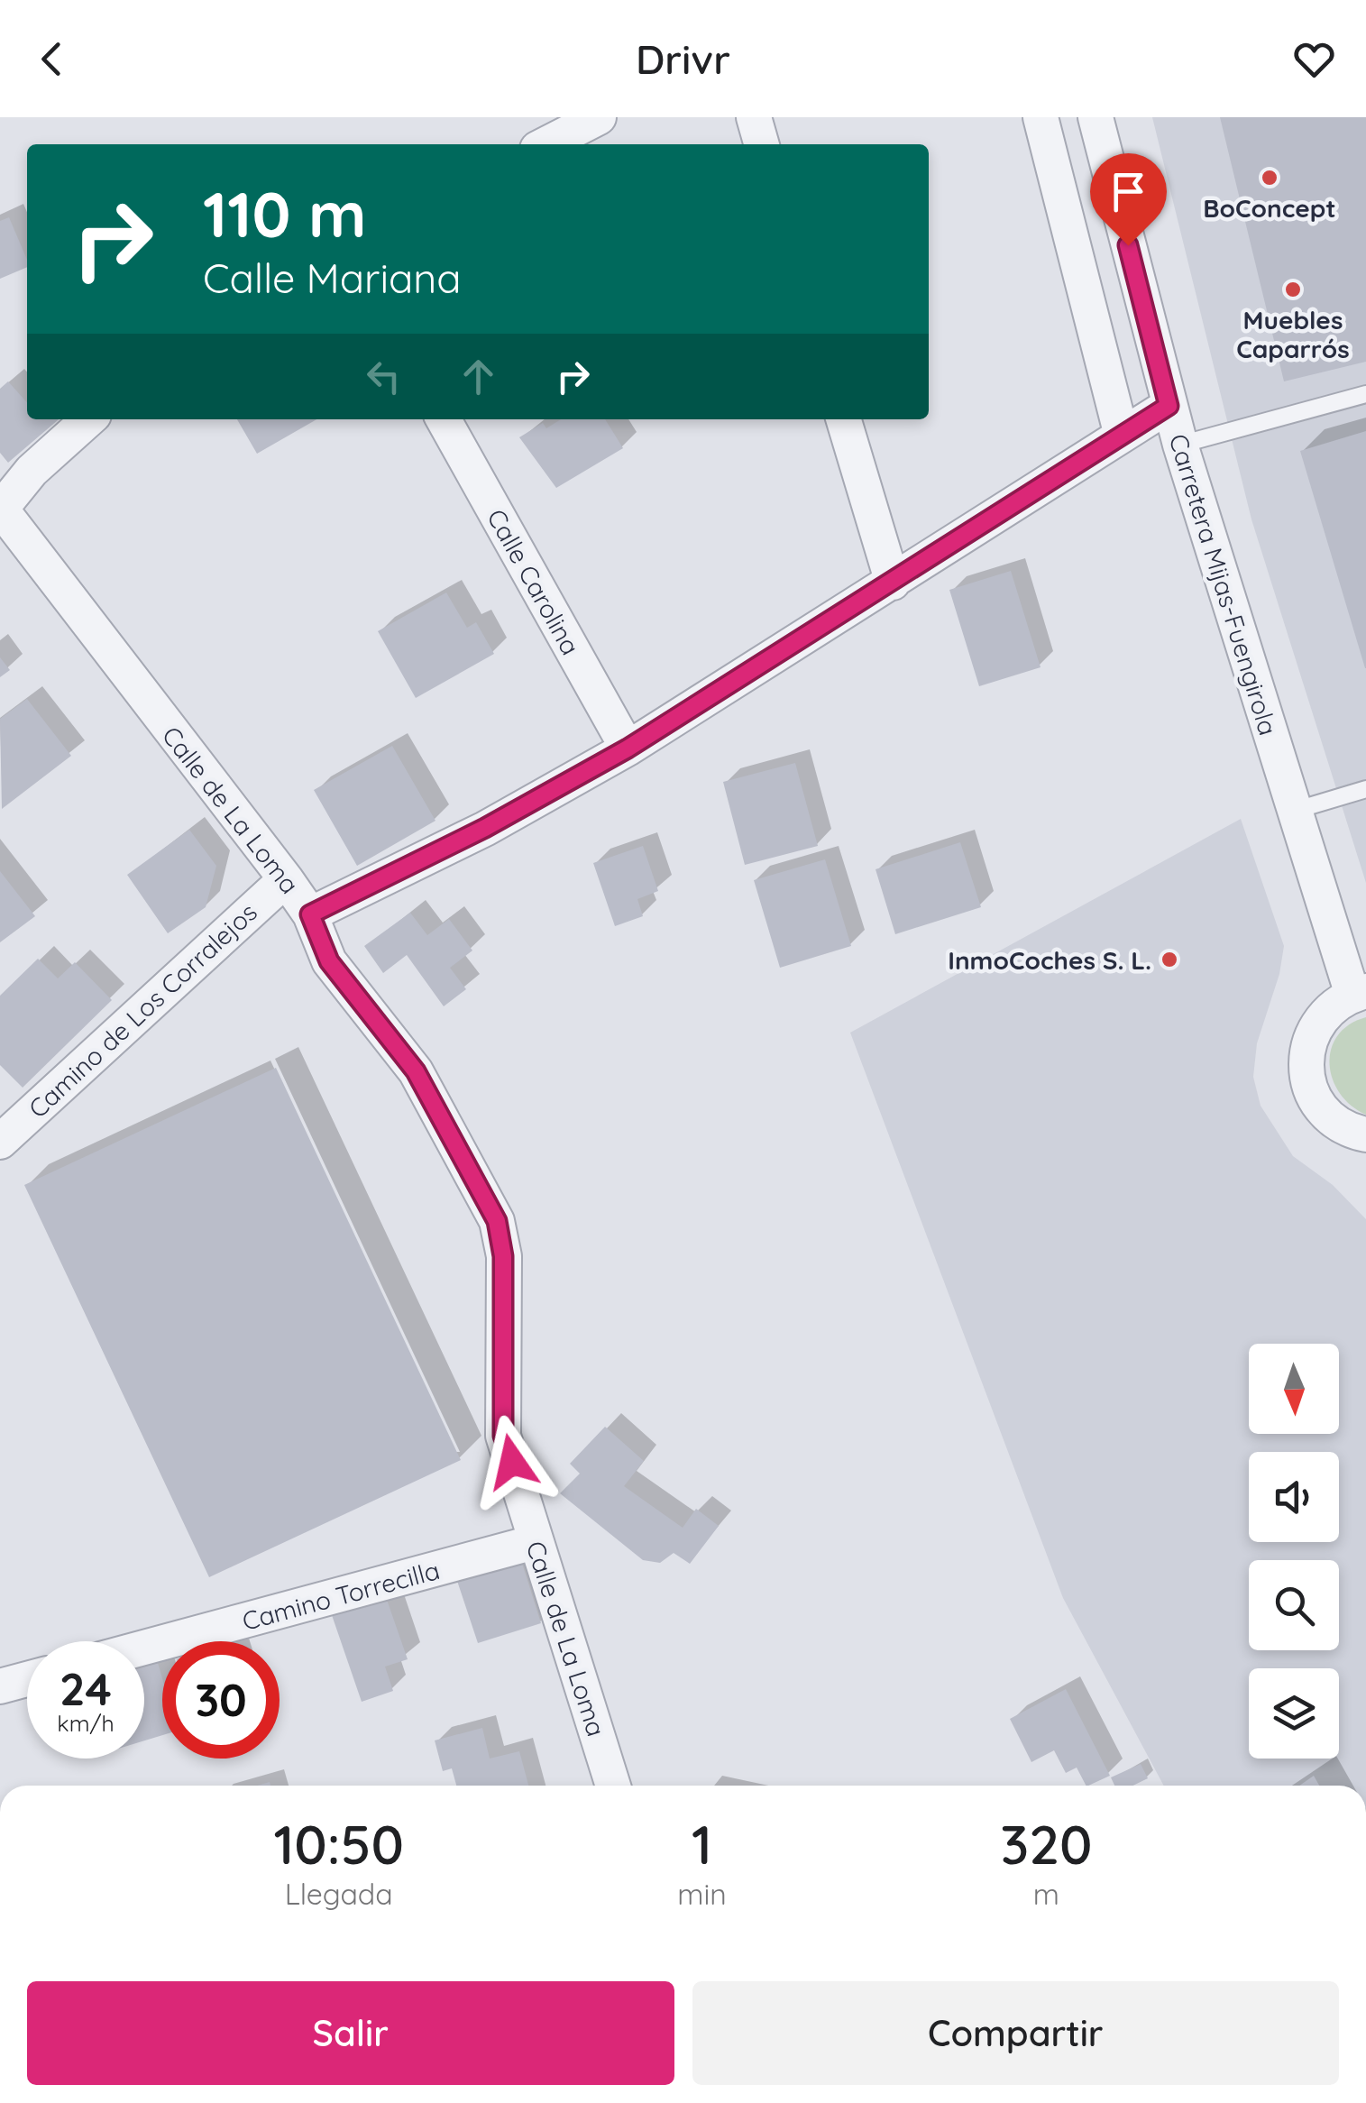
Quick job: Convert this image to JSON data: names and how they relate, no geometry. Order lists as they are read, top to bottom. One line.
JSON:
{"streets":{"street":["Calle Carolina","Carretera Mijas-Fuengirola","Calle de La Loma","Camino de Los Corralejos","Camino Torrecilla"]},"crossings":[["Calle de La Loma","Camino de Los Corralejos"],["Calle de La Loma","Camino Torrecilla"]],"places":["BoConcept","Muebles Caparrós","InmoCoches S. L."],"north":"bottom","page":{"header":"Drivr","turn":["110 m","Calle Mariana"],"speed":"24 km/h","limit":"30","eta":["10:50","Llegada","1","min","320","m"],"buttons":["Salir","Compartir"]}}
